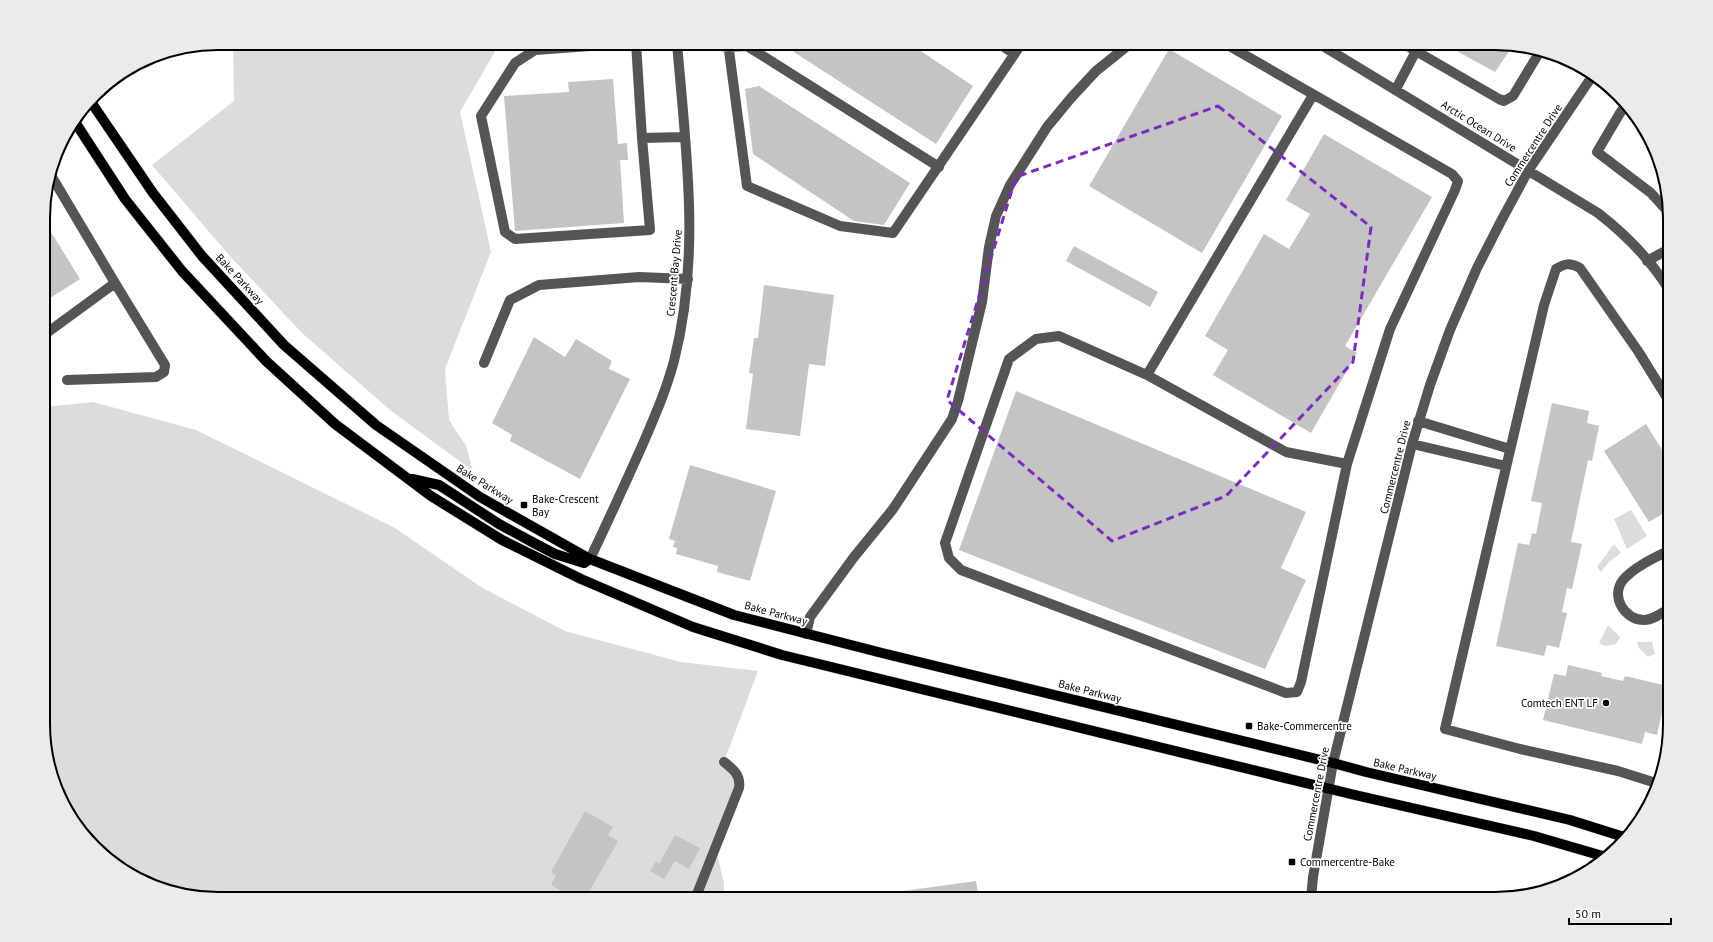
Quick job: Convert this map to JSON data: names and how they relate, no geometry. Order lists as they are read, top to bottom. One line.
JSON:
{"streets":{"main road":["Bake Parkway"],"street":["Arctic Ocean Drive","Commercentre Drive","Crescent Bay Drive"]},"crossings":[["Arctic Ocean Drive","Commercentre Drive"],["Commercentre Drive","Bake Parkway"],["Crescent Bay Drive","Bake Parkway"]],"places":{"transit":["Bake-Crescent Bay","Bake-Commercentre","Commercentre-Bake"],"other":["Comtech ENT LF"]},"scale_bar":"50 m"}
